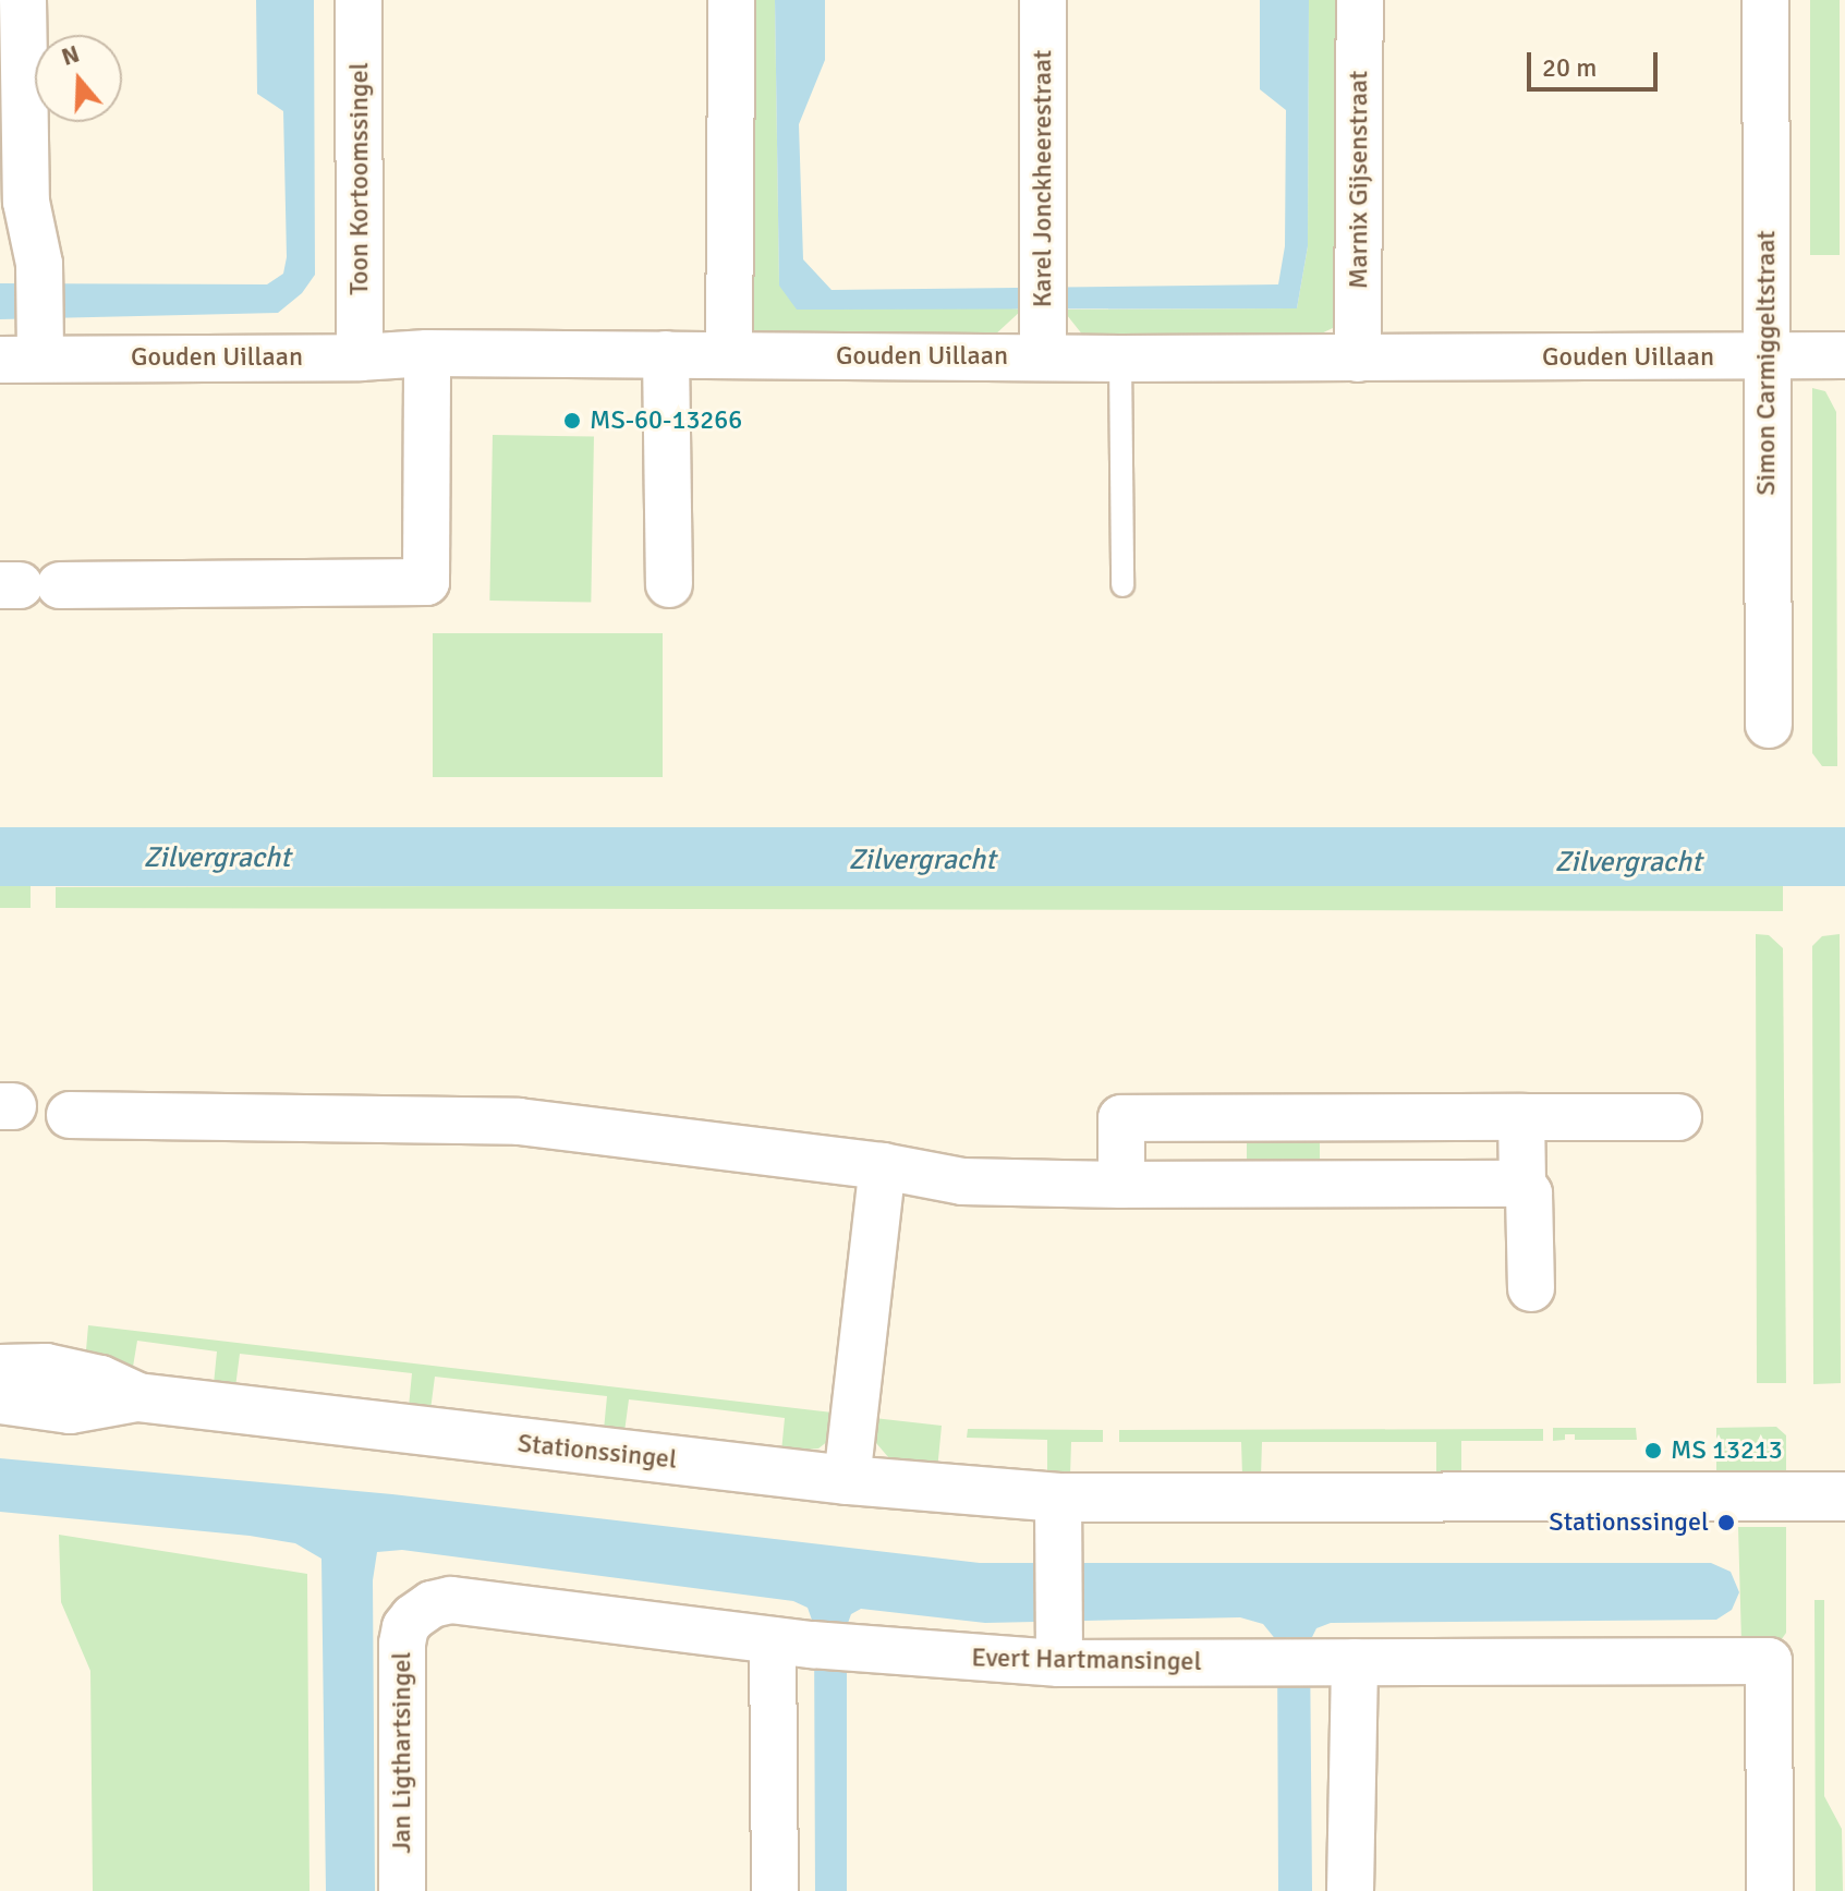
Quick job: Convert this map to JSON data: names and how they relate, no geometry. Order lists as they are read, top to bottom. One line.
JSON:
{"streets":{"street":["Toon Kortoomssingel","Karel Jonckheerestraat","Marnix Gijsenstraat","Gouden Uillaan","Simon Carmiggeltstraat","Stationssingel","Evert Hartmansingel","Jan Ligthartsingel"]},"crossings":[["Toon Kortoomssingel","Gouden Uillaan"],["Karel Jonckheerestraat","Gouden Uillaan"],["Marnix Gijsenstraat","Gouden Uillaan"],["Gouden Uillaan","Simon Carmiggeltstraat"],["Evert Hartmansingel","Jan Ligthartsingel"]],"water":["Zilvergracht"],"places":["MS-60-13266","MS 13213","Stationssingel"],"scale_bar":"20 m","north":"top"}
